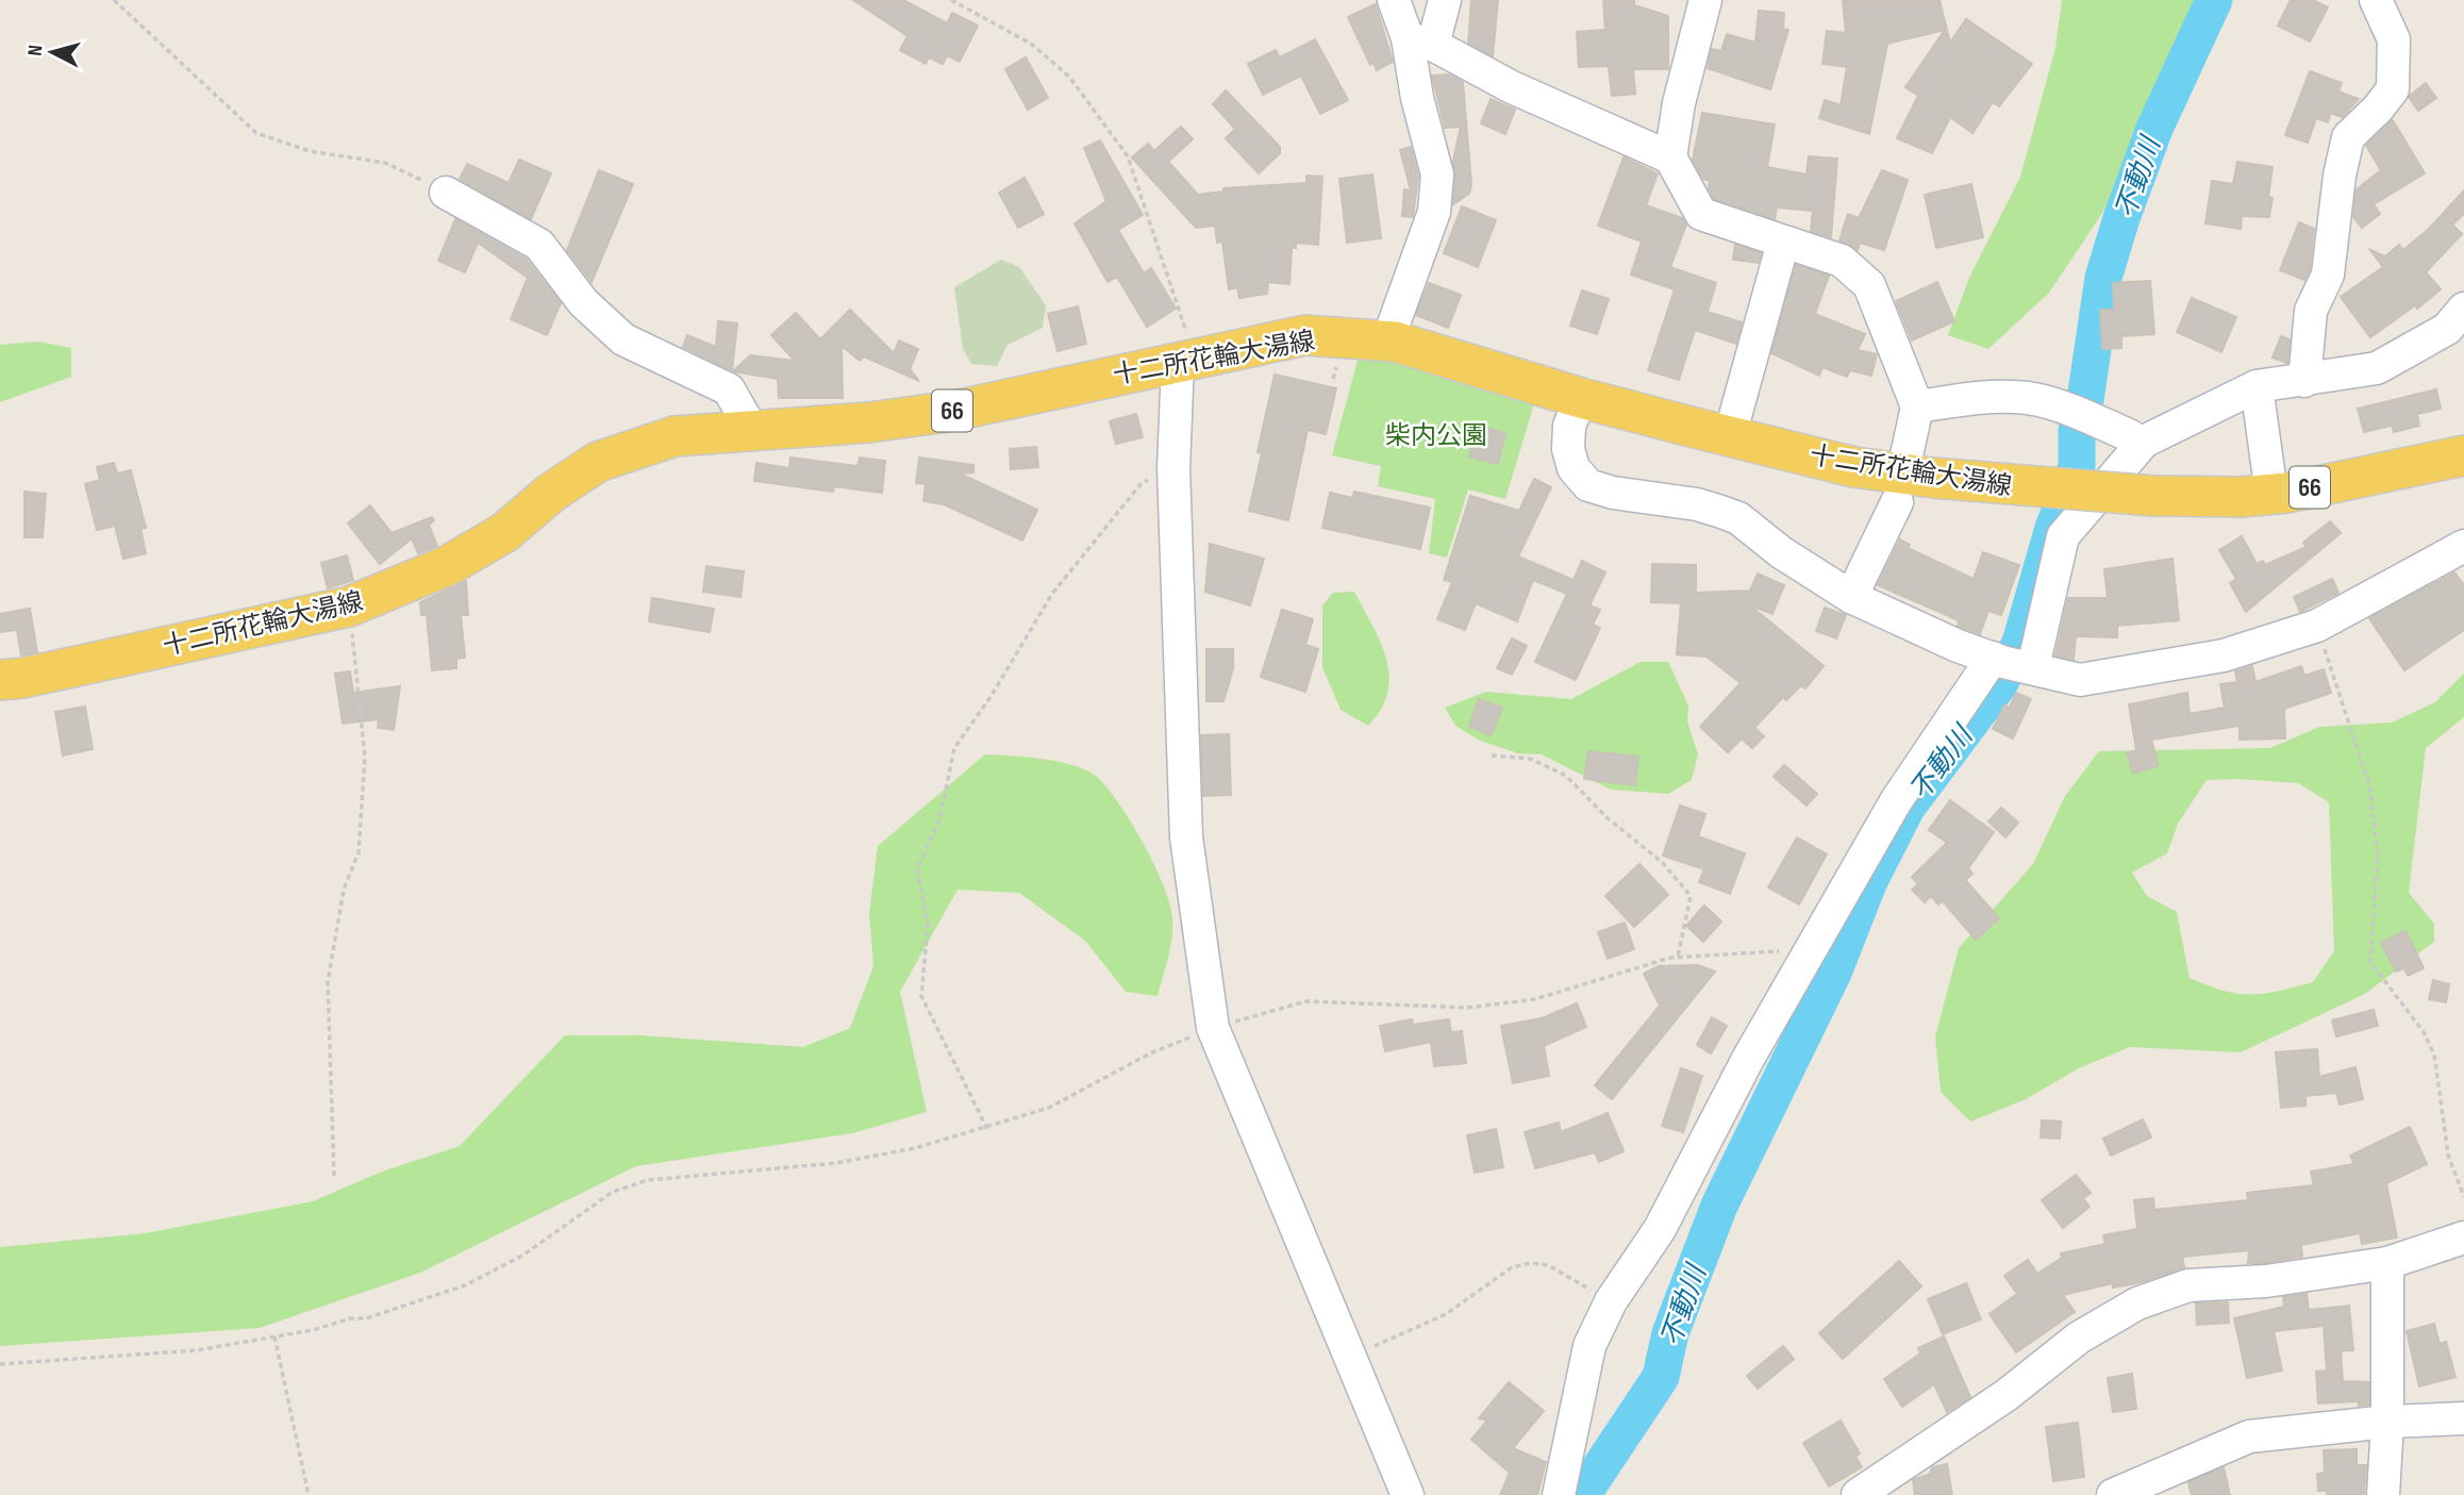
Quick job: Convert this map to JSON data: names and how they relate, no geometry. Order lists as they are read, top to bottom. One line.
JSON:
{"streets":{"main road":["十二所花輪大湯線","66"]},"water":["不動川"],"parks":["柴内公園"],"north":"left"}
